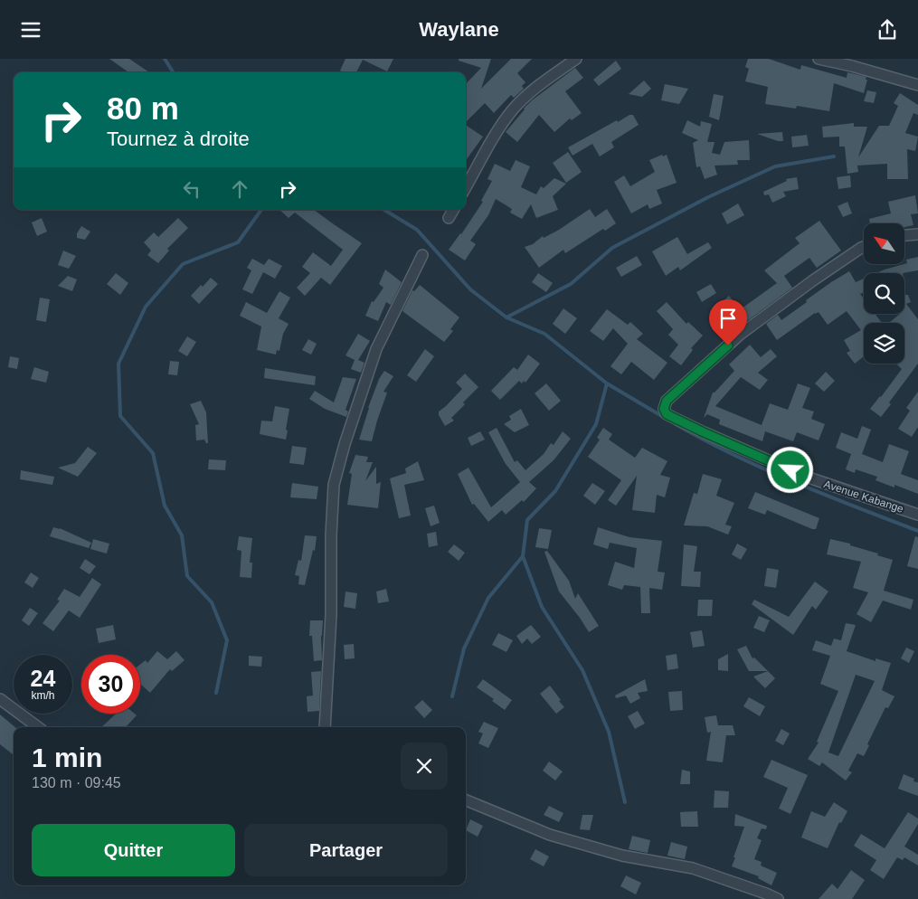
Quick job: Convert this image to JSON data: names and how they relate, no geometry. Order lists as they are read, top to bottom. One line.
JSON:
{"streets":{"street":["Avenue Kabange"]},"north":"top left","page":{"header":"Waylane","turn":["80 m","Tournez à droite"],"speed":"24 km/h","limit":"30","heading":["1 min","130 m · 09:45"],"buttons":["Quitter","Partager"]}}
